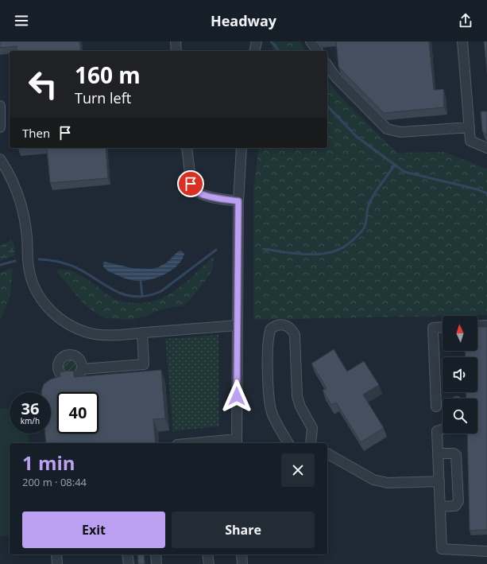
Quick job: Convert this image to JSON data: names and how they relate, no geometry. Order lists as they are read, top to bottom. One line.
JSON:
{"north":"top","page":{"header":"Headway","turn":["160 m","Turn left"],"then":"Then","speed":"36 km/h","limit":"40","heading":["1 min","200 m · 08:44"],"buttons":["Exit","Share"]}}
